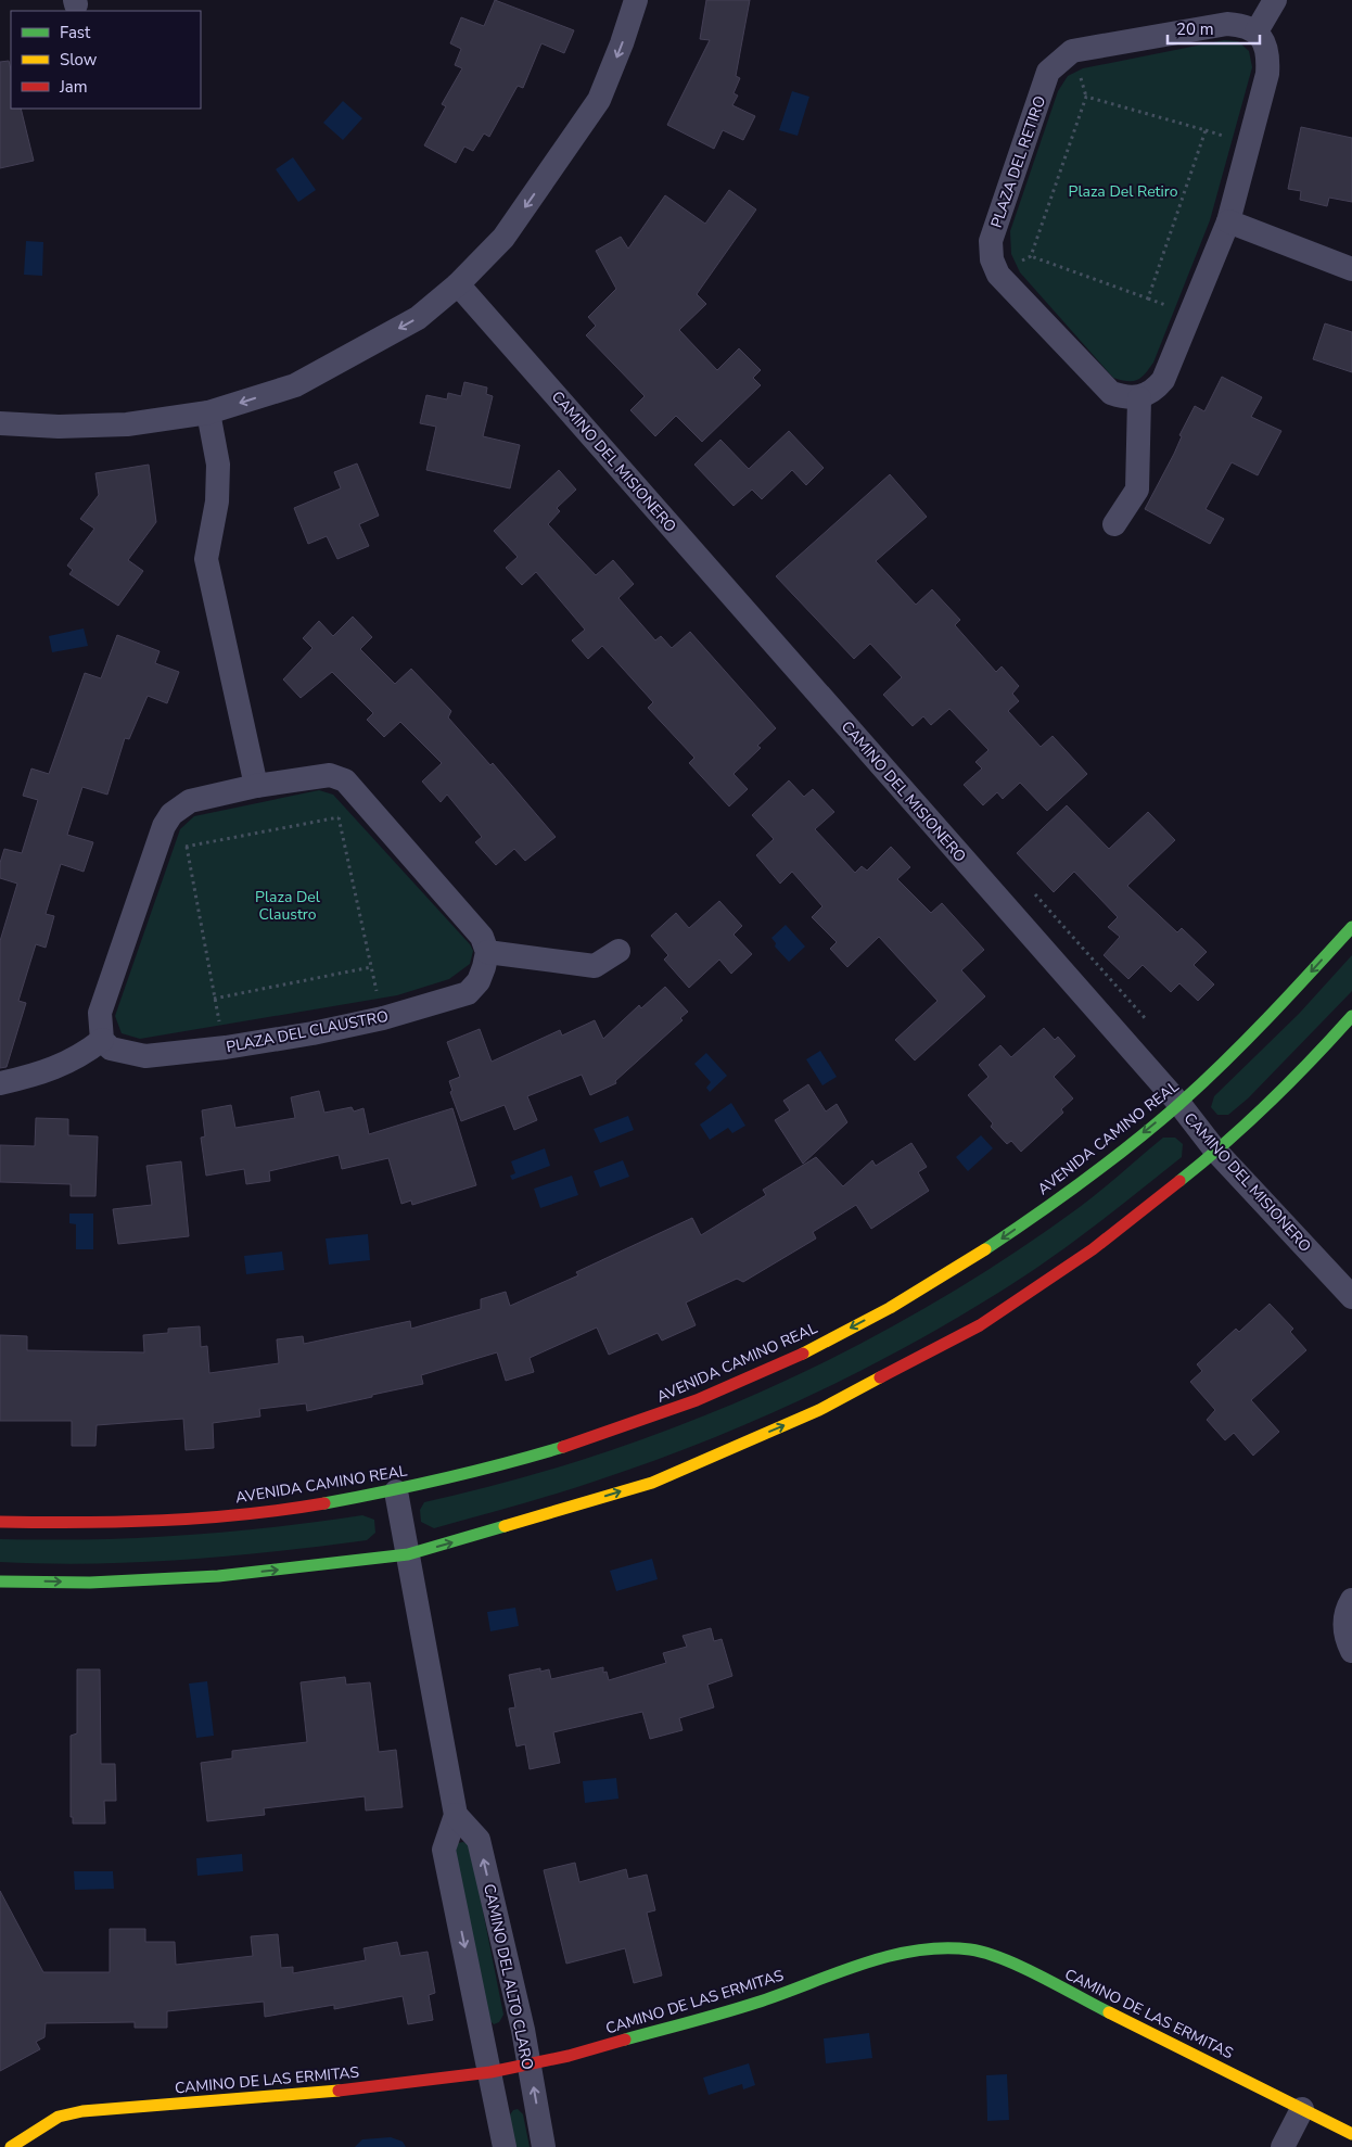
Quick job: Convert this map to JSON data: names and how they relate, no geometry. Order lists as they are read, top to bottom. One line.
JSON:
{"streets":{"main road":["AVENIDA CAMINO REAL","CAMINO DE LAS ERMITAS"],"street":["PLAZA DEL RETIRO","CAMINO DEL MISIONERO","PLAZA DEL CLAUSTRO","CAMINO DEL ALTO CLARO"]},"crossings":[["CAMINO DEL MISIONERO","AVENIDA CAMINO REAL"],["CAMINO DEL ALTO CLARO","CAMINO DE LAS ERMITAS"]],"parks":["Plaza Del Retiro","Plaza Del Claustro"],"legend":["Fast","Slow","Jam"],"scale_bar":"20 m"}
